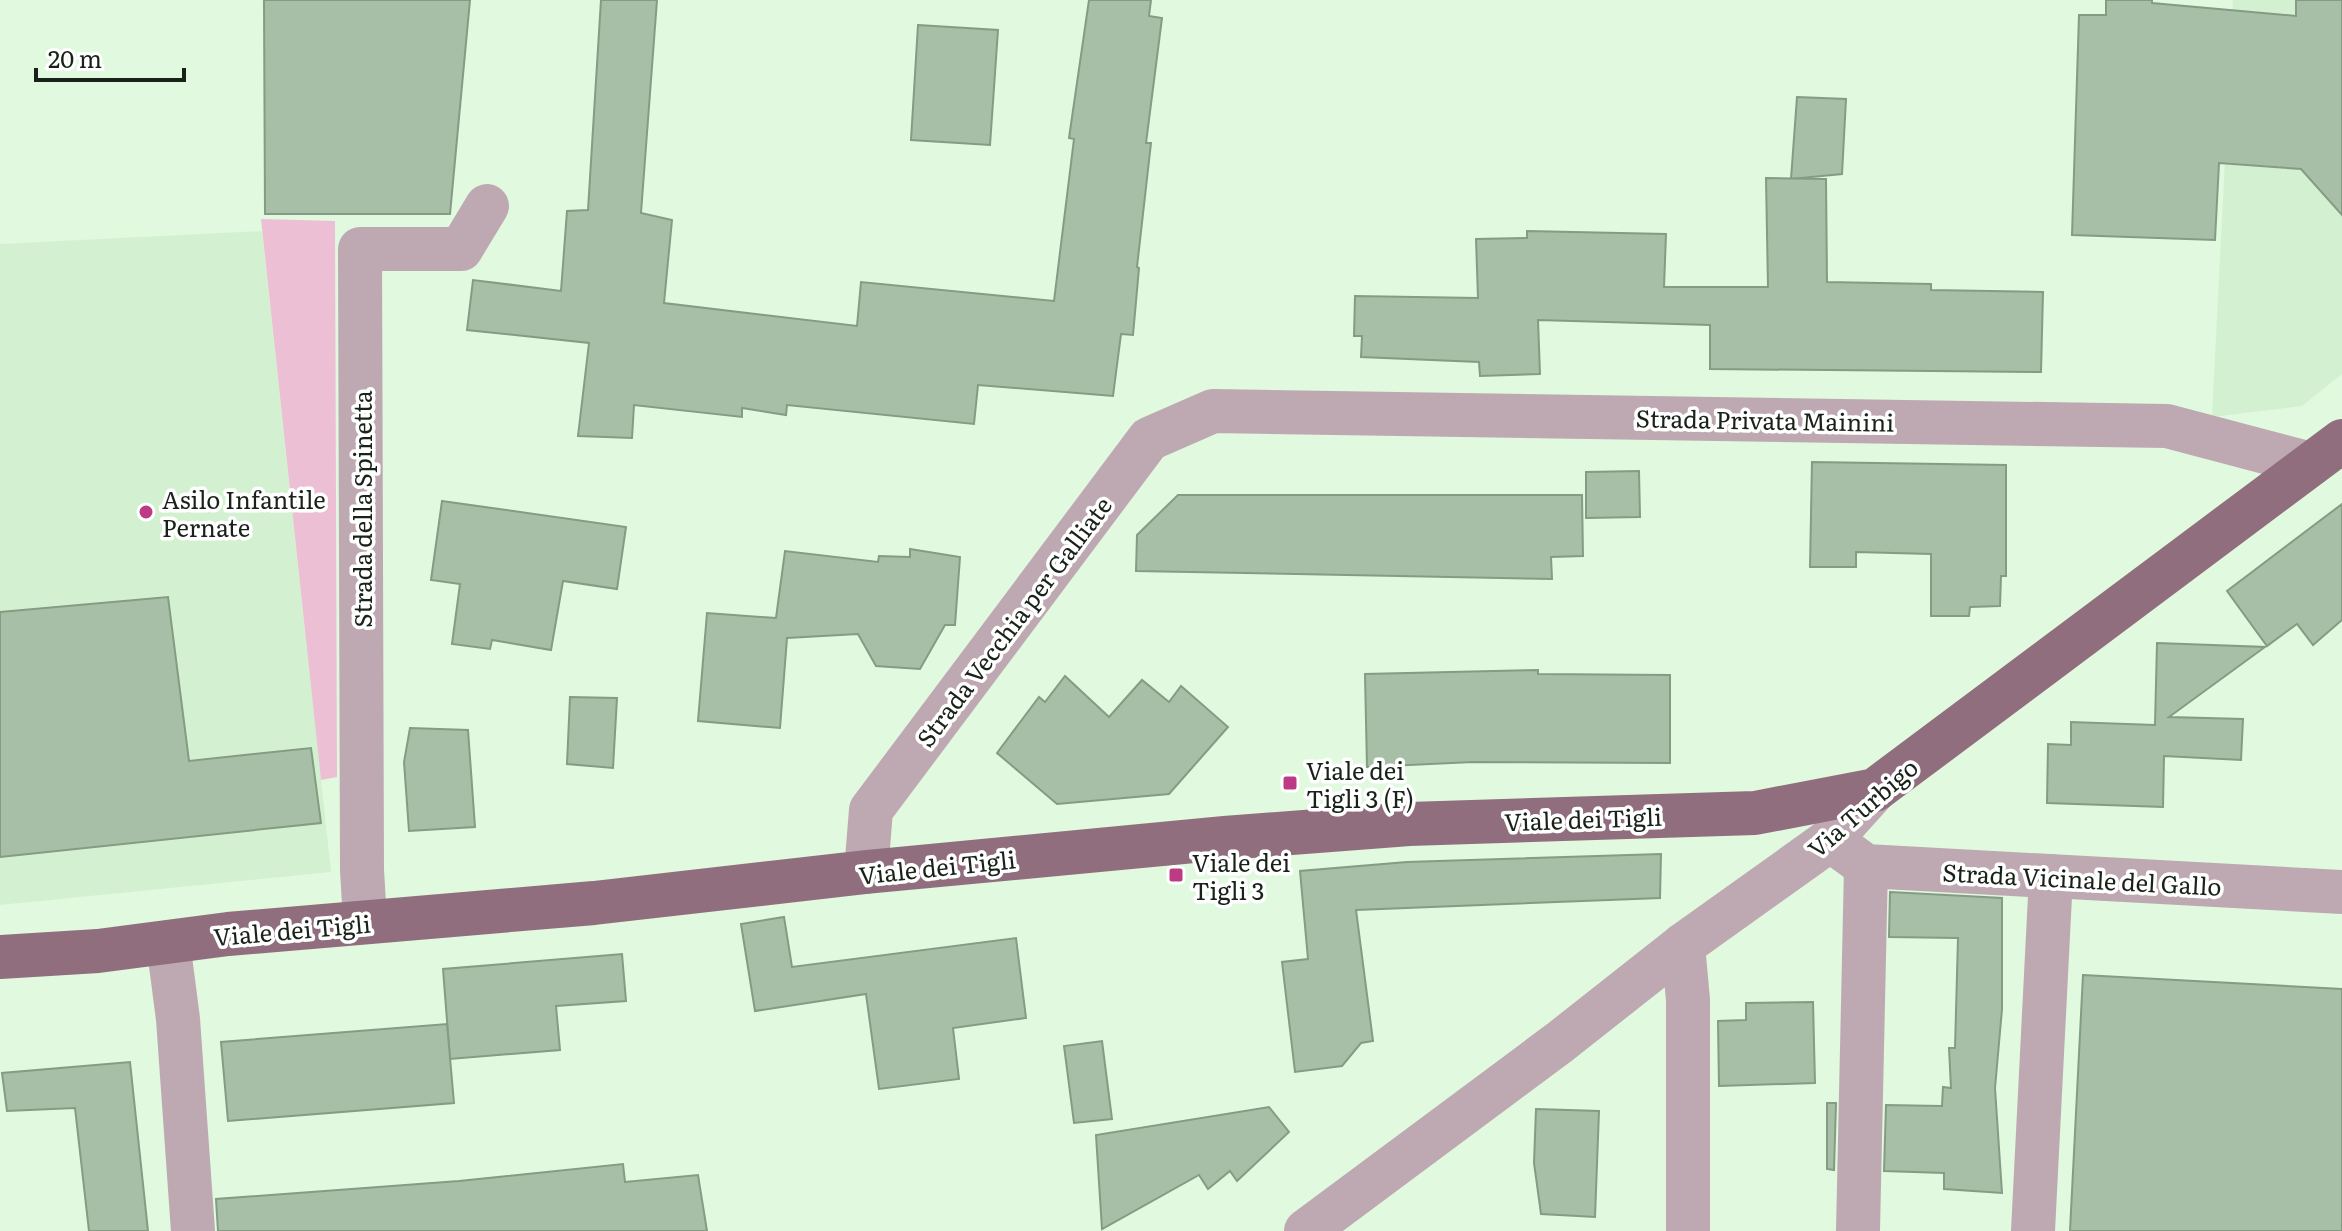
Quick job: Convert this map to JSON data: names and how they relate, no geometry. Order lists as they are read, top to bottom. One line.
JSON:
{"streets":{"main road":["Via Turbigo","Viale dei Tigli"],"street":["Strada Privata Mainini","Strada della Spinetta","Strada Vecchia per Galliate","Strada Vicinale del Gallo"]},"crossings":[["Strada Privata Mainini","Strada Vecchia per Galliate"],["Strada Privata Mainini","Via Turbigo"],["Strada della Spinetta","Viale dei Tigli"],["Strada Vecchia per Galliate","Viale dei Tigli"],["Via Turbigo","Viale dei Tigli"]],"places":{"other":["Asilo Infantile Pernate"],"transit":["Viale dei Tigli 3 (F)","Viale dei Tigli 3"]},"scale_bar":"20 m"}
